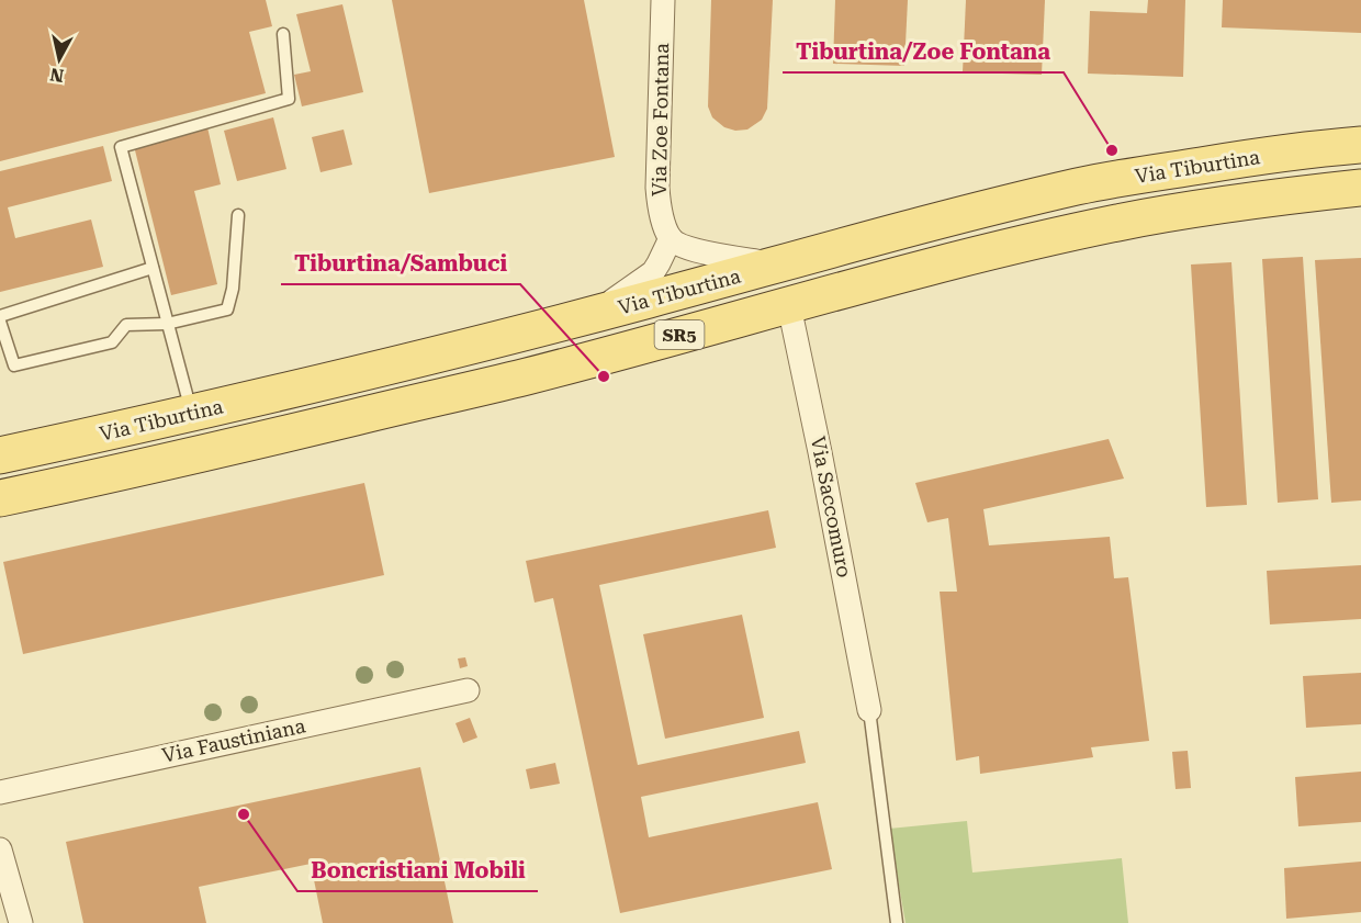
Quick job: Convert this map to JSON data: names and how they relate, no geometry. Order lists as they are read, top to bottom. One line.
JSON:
{"streets":{"main road":["Via Tiburtina","SR5"],"street":["Via Zoe Fontana","Via Saccomuro","Via Faustiniana"]},"crossings":[["Via Tiburtina","Via Saccomuro"]],"places":["Tiburtina/Zoe Fontana","Tiburtina/Sambuci","Boncristiani Mobili"],"north":"bottom"}
